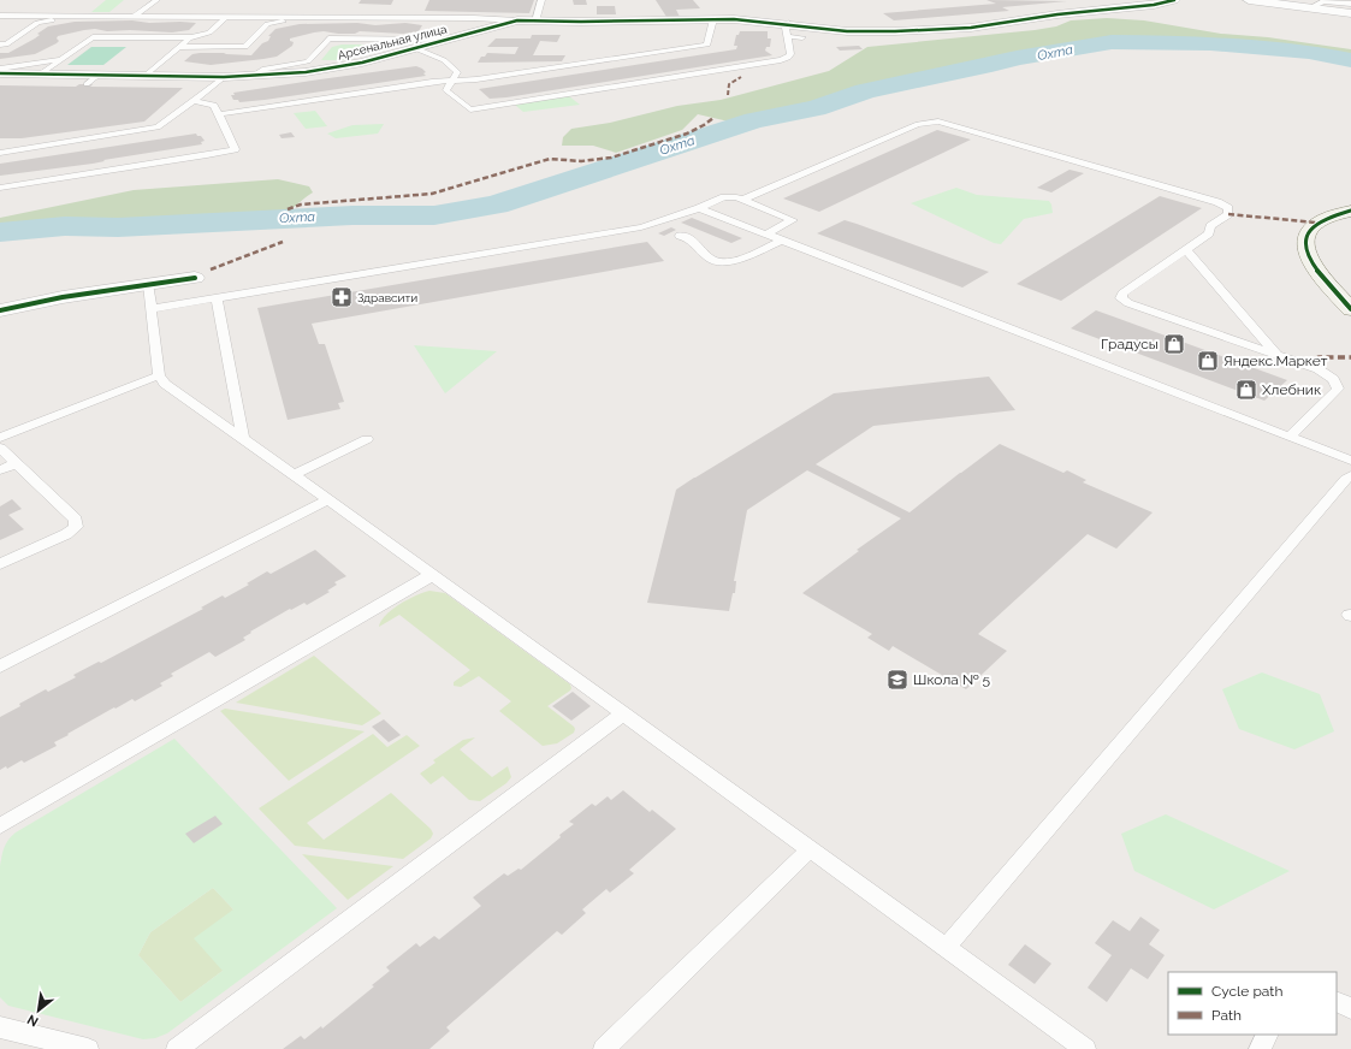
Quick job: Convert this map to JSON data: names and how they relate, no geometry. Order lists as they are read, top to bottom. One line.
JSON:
{"streets":{"street":["Арсенальная улица"]},"water":["Охта"],"places":{"pharmacy":["Здравсити"],"shop":["Градусы","Яндекс.Маркет","Хлебник"],"school or university":["Школа № 5"]},"legend":["Cycle path","Path"],"north":"bottom left"}
